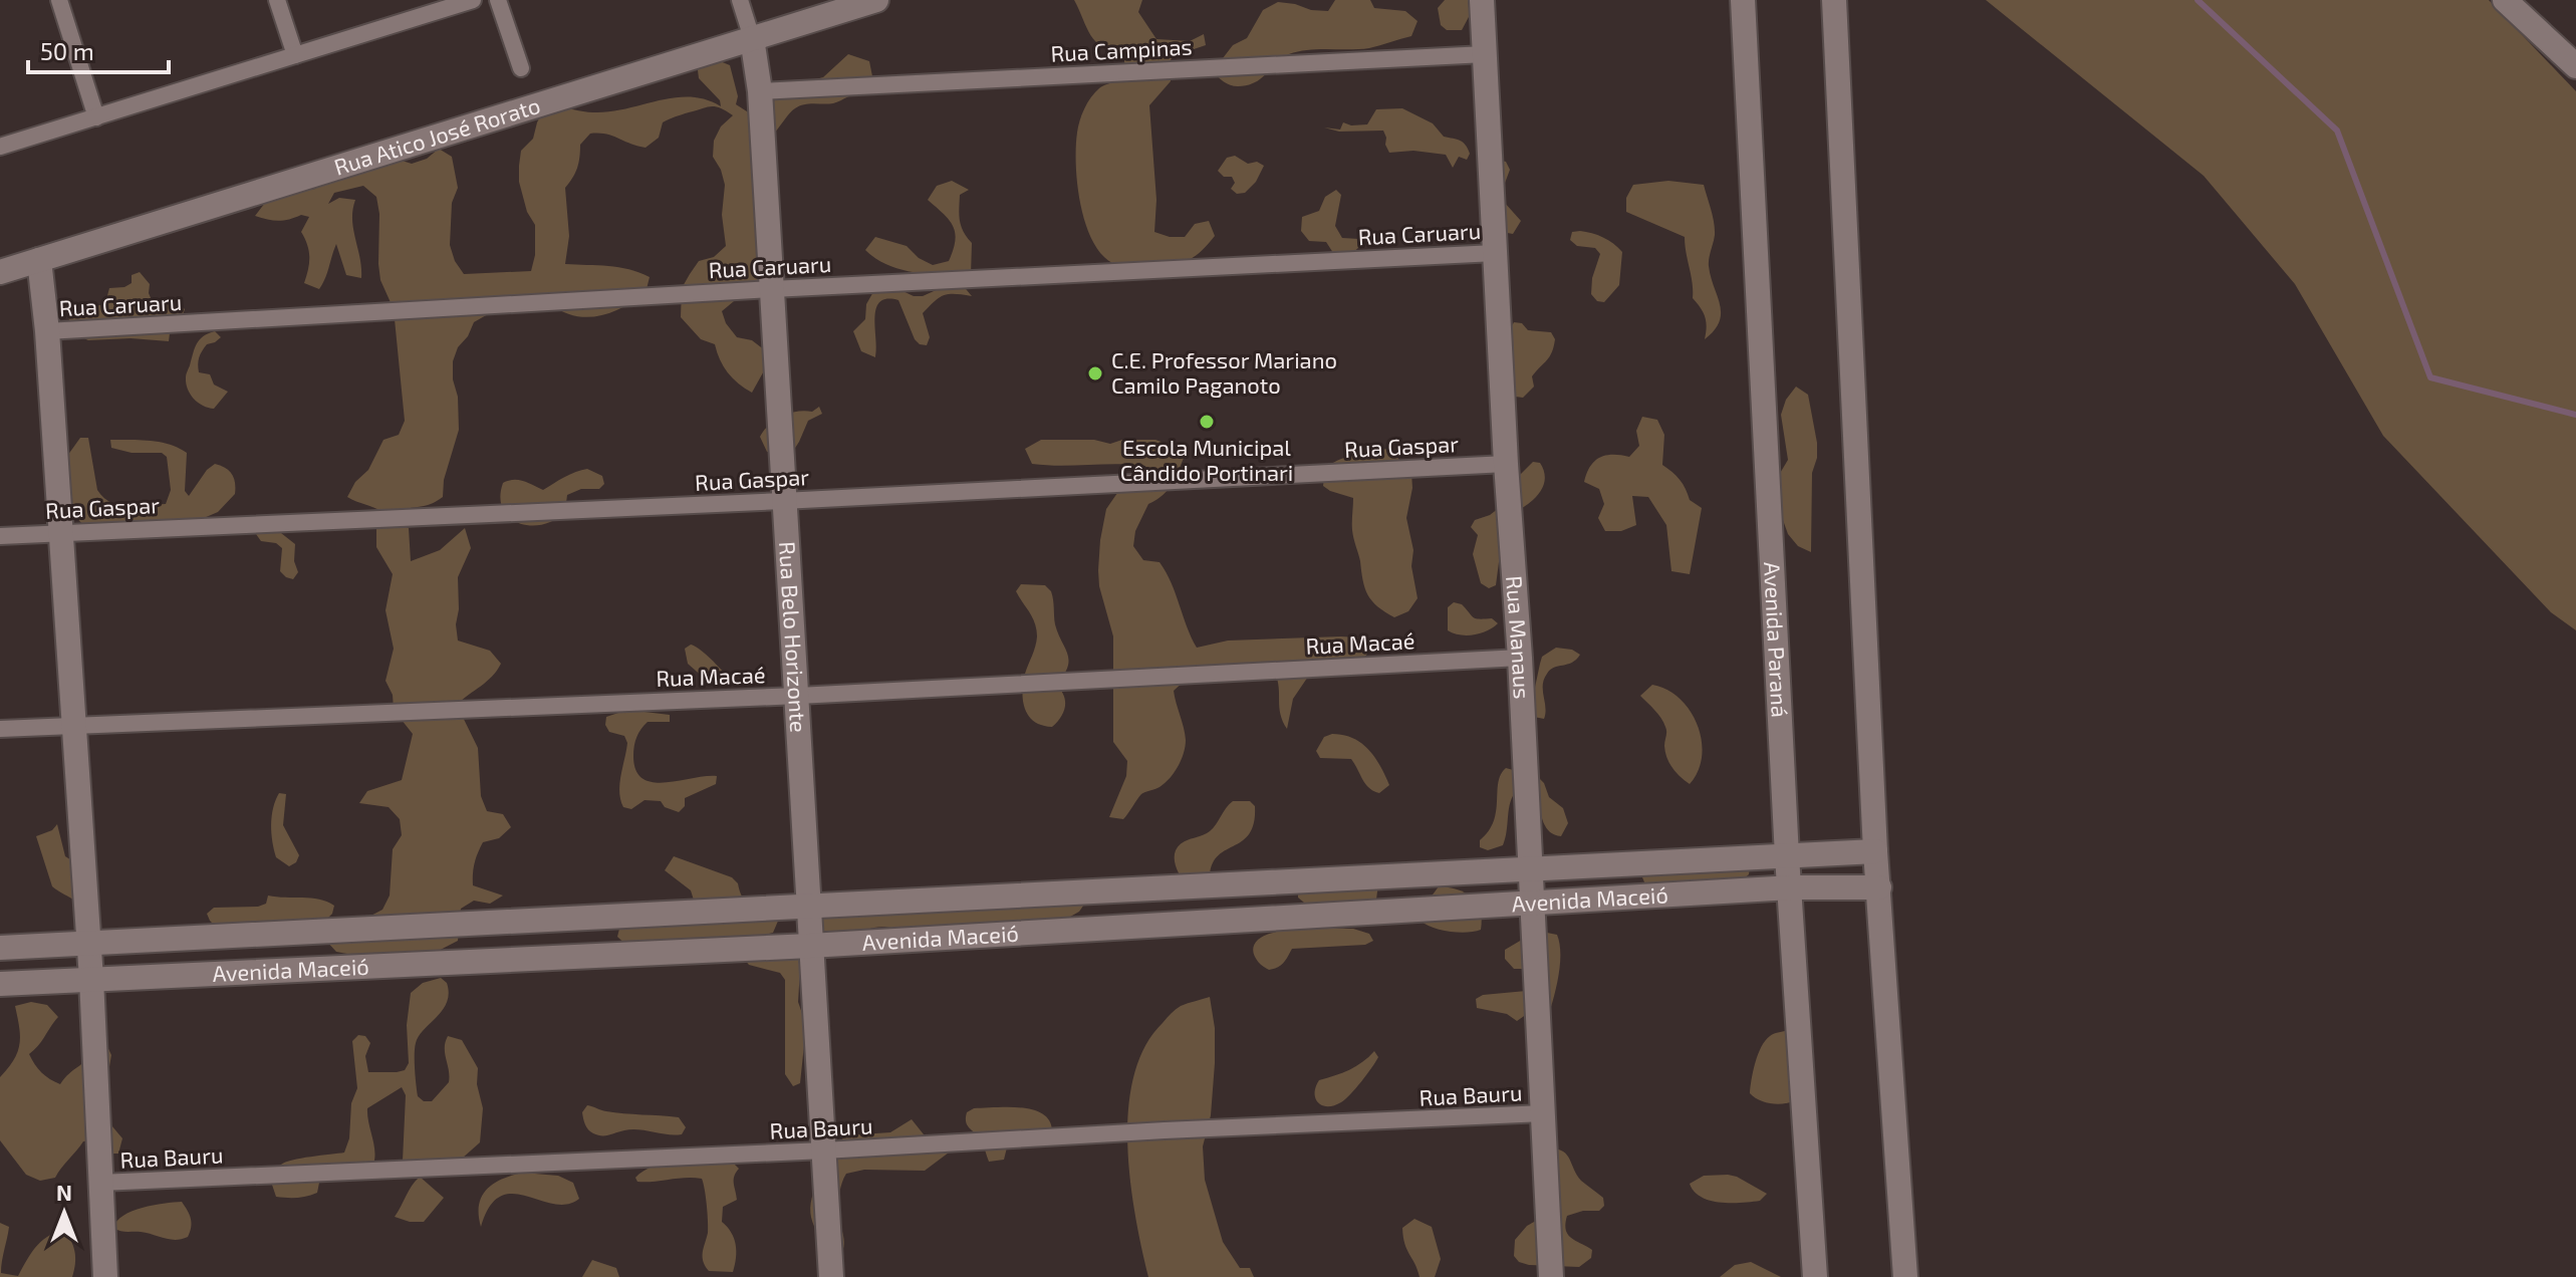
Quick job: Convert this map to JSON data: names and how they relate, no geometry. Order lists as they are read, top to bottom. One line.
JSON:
{"streets":{"street":["Rua Campinas","Rua Atico José Rorato","Rua Caruaru","Rua Gaspar","Rua Belo Horizonte","Rua Manaus","Avenida Paraná","Rua Macaé","Avenida Maceió","Rua Bauru"]},"crossings":[["Rua Campinas","Rua Belo Horizonte"],["Rua Campinas","Rua Manaus"],["Rua Atico José Rorato","Rua Belo Horizonte"],["Rua Caruaru","Rua Belo Horizonte"],["Rua Caruaru","Rua Manaus"],["Rua Gaspar","Rua Belo Horizonte"],["Rua Gaspar","Rua Manaus"],["Rua Belo Horizonte","Rua Macaé"],["Rua Belo Horizonte","Avenida Maceió"],["Rua Belo Horizonte","Rua Bauru"],["Rua Manaus","Rua Macaé"],["Rua Manaus","Avenida Maceió"],["Rua Manaus","Rua Bauru"],["Avenida Paraná","Avenida Maceió"]],"places":["C.E. Professor Mariano Camilo Paganoto","Escola Municipal Cândido Portinari"],"scale_bar":"50 m","north":"top"}
